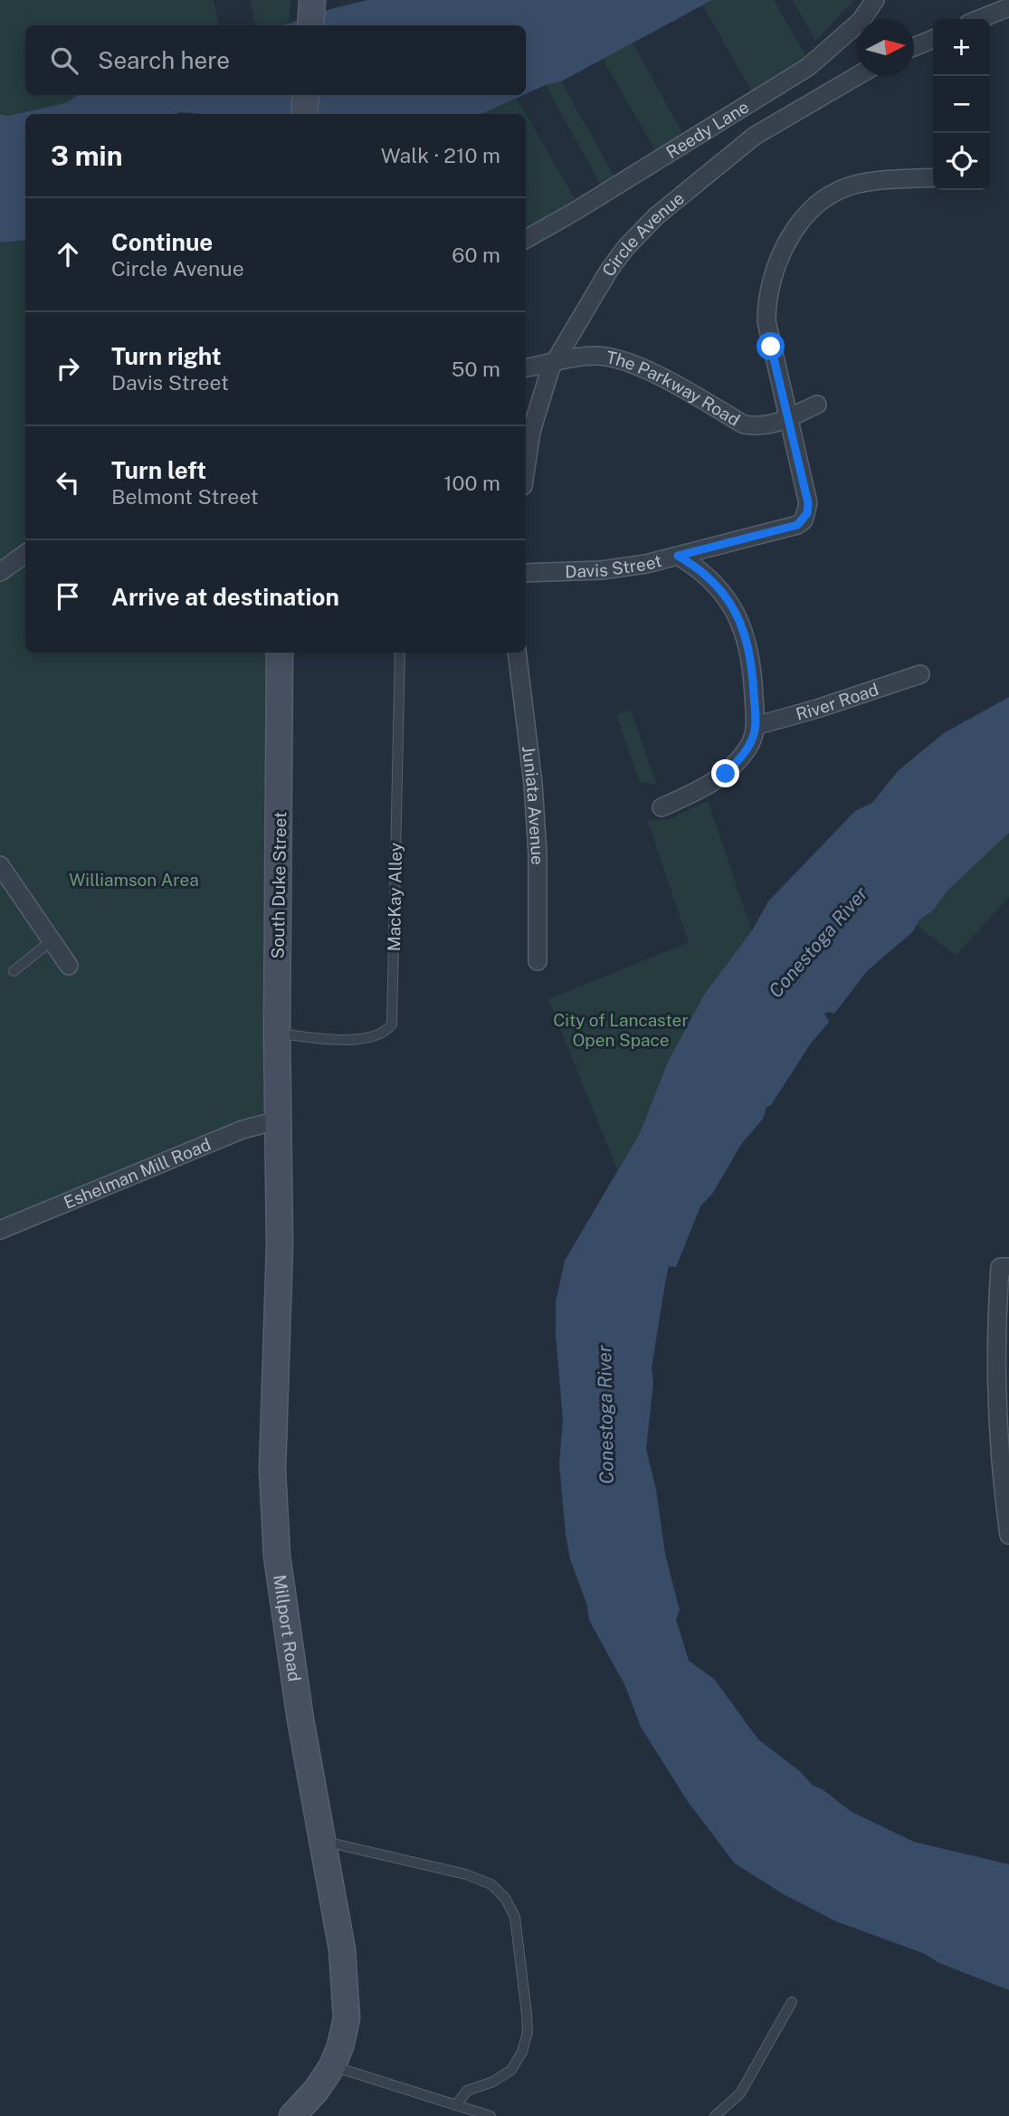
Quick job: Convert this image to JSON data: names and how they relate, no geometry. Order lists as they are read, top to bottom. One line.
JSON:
{"streets":{"main road":["South Duke Street","Millport Road"],"street":["Reedy Lane","Circle Avenue","The Parkway Road","Davis Street","River Road","Juniata Avenue","Eshelman Mill Road"],"lane":["MacKay Alley"]},"crossings":[["Circle Avenue","The Parkway Road"],["The Parkway Road","Davis Street"],["South Duke Street","MacKay Alley"],["South Duke Street","Eshelman Mill Road"],["South Duke Street","Millport Road"],["Eshelman Mill Road","Millport Road"]],"water":["Conestoga River"],"parks":["Williamson Area","City of Lancaster Open Space"],"north":"right","page":{"map_buttons":["+","−"],"search":"Search here","heading":["3 min","Walk · 210 m"],"list":[["Continue","Circle Avenue","60 m"],["Turn right","Davis Street","50 m"],["Turn left","Belmont Street","100 m"],"Arrive at destination"]}}
